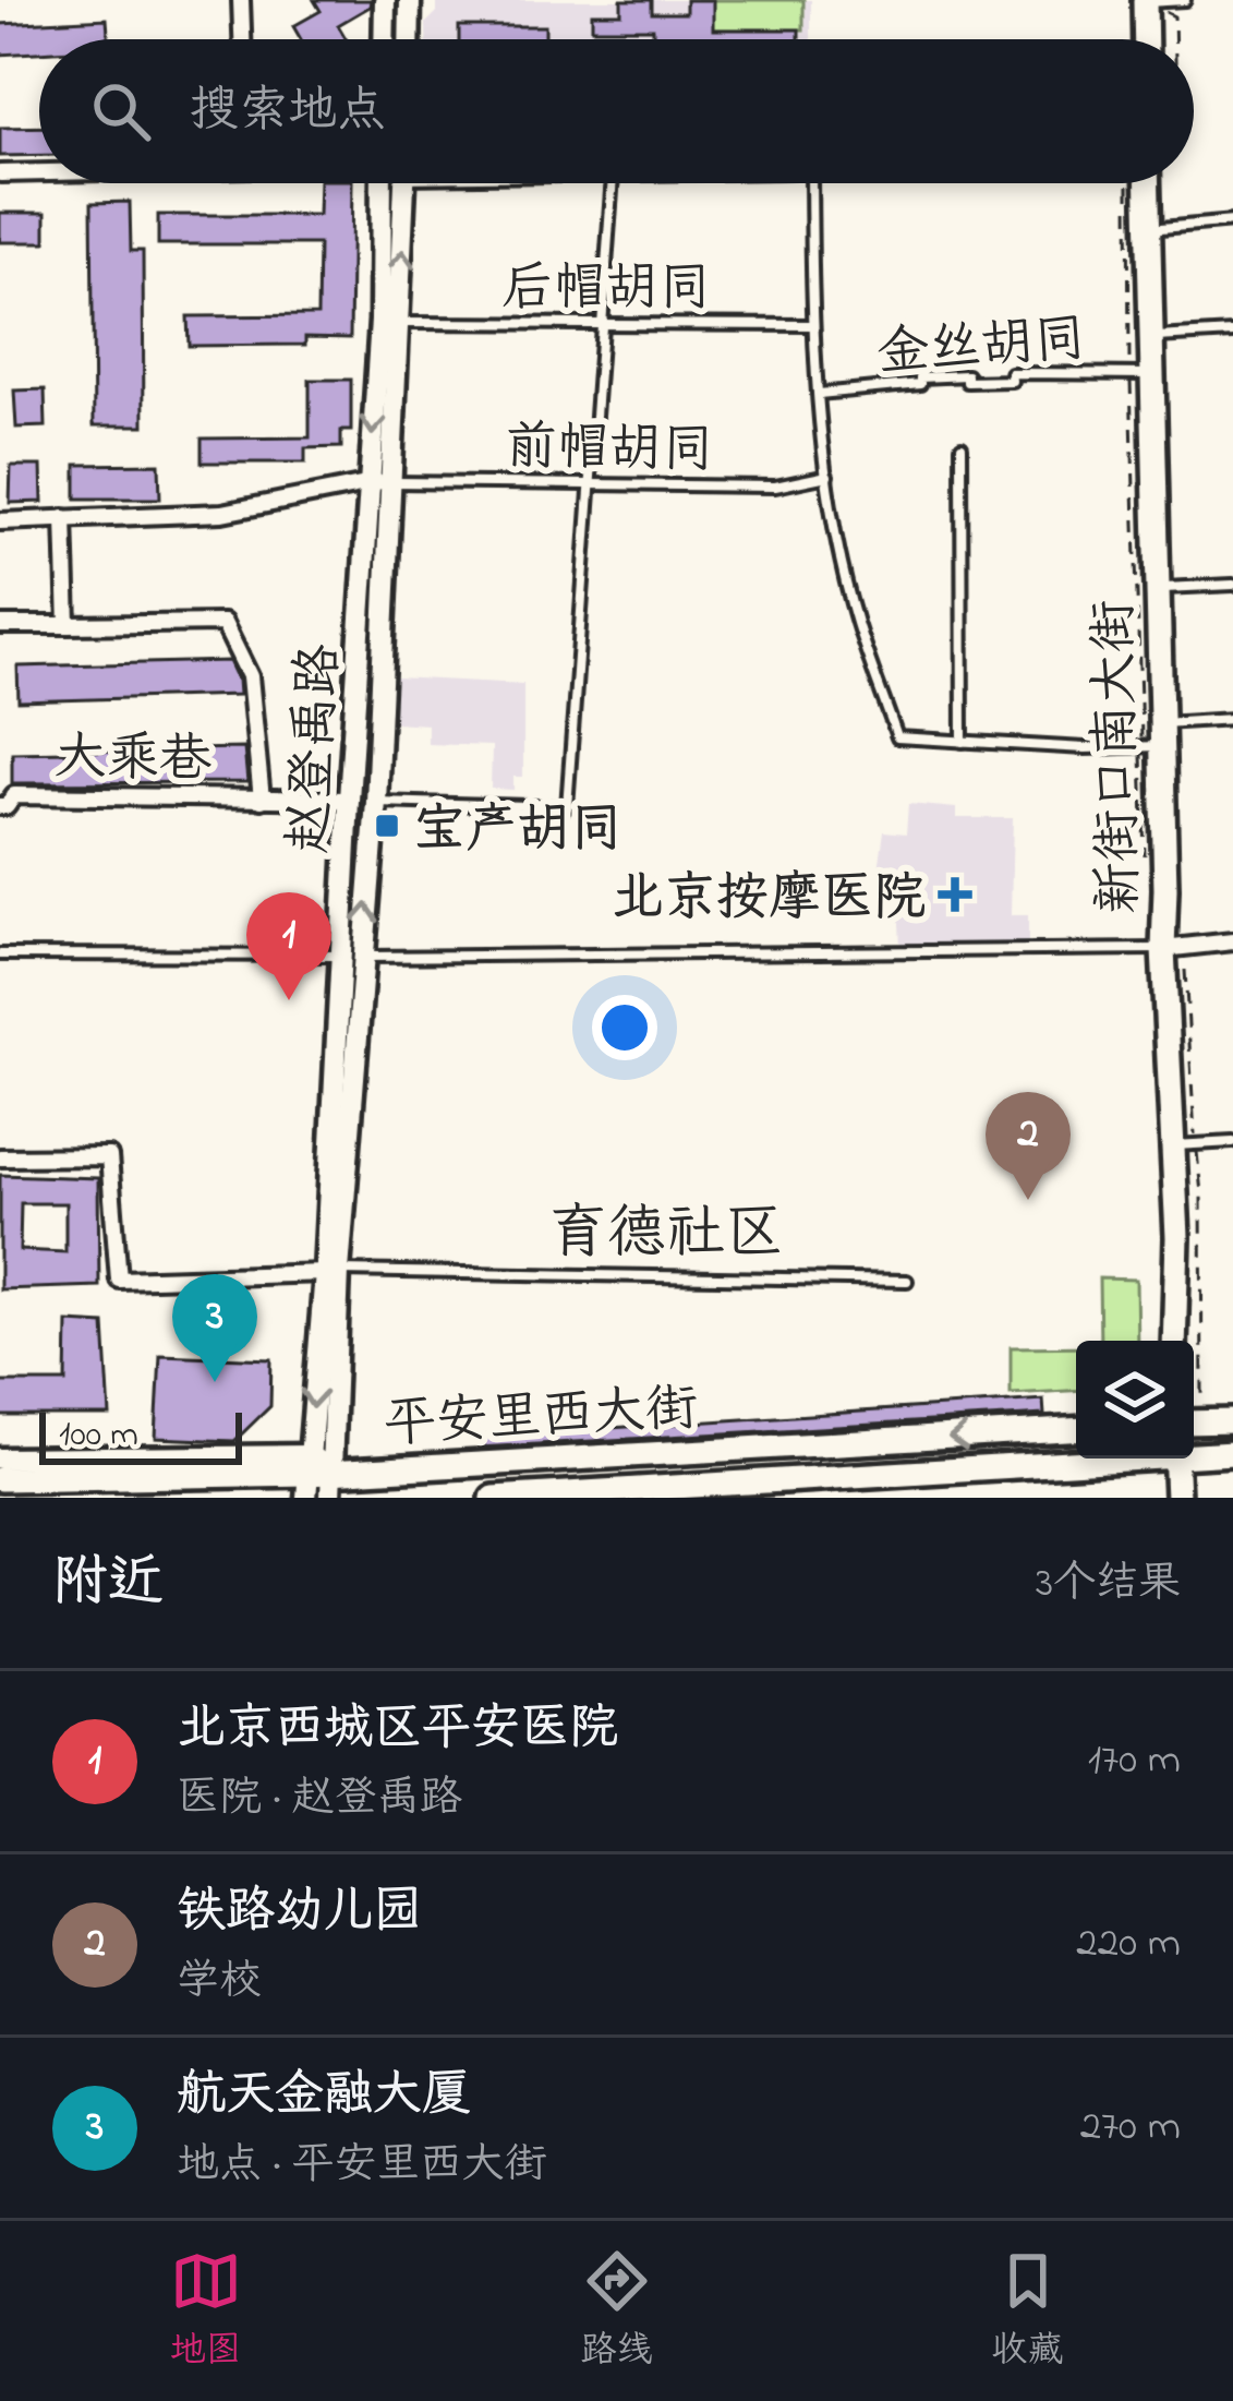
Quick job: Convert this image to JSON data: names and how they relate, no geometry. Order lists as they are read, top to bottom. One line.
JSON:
{"streets":{"main road":["赵登禹路","新街口南大街","平安里西大街"],"street":["大乘巷"],"lane":["后帽胡同","金丝胡同","前帽胡同"]},"crossings":[["后帽胡同","赵登禹路"],["金丝胡同","新街口南大街"],["前帽胡同","赵登禹路"],["赵登禹路","大乘巷"],["赵登禹路","平安里西大街"]],"districts":["育德社区"],"places":{"transit":["宝产胡同"],"health":["北京按摩医院"]},"scale_bar":"100 m","page":{"search":"搜索地点","pins":["1","2","3"],"scale":"100 m","heading":["附近","3个结果"],"list":[{"mark":"1","name":"北京西城区平安医院","note":"医院 · 赵登禹路","value":"170 m"},{"mark":"2","name":"铁路幼儿园","note":"学校","value":"220 m"},{"mark":"3","name":"航天金融大厦","note":"地点 · 平安里西大街","value":"270 m"}],"nav":["地图","路线","收藏"]}}
